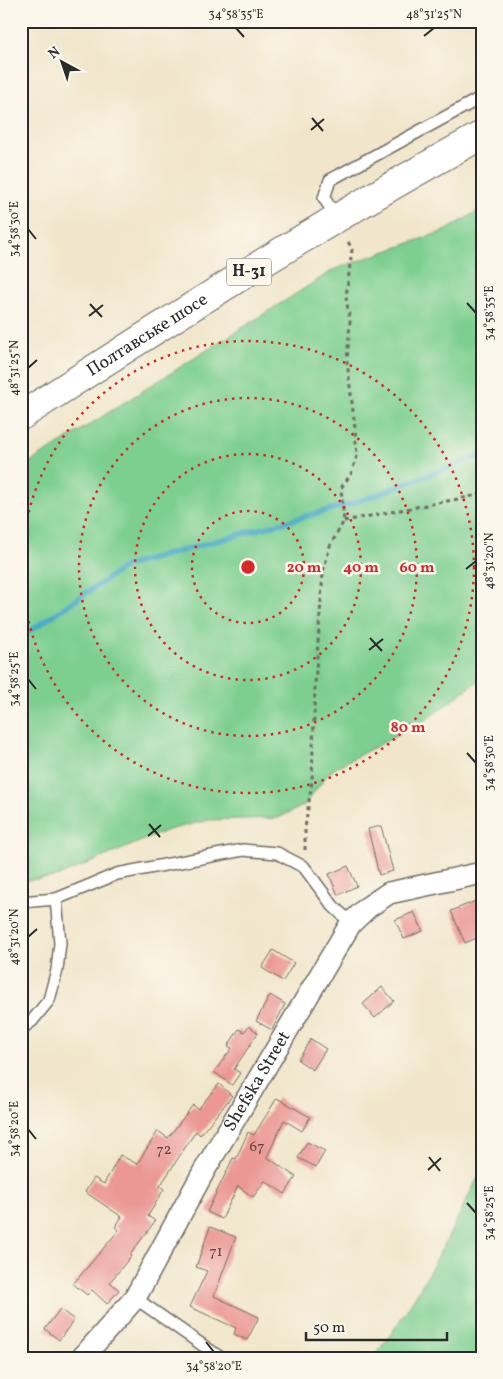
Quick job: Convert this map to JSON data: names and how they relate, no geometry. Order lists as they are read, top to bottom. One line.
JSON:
{"streets":{"main road":["Н-31","Полтавське шосе"],"street":["Shefska Street"]},"house_numbers":["67","72","71"],"scale_bar":"50 m","north":"top left","coordinates":["34°58'35\"E","48°31'25\"N","34°58'30\"E","48°31'20\"N","34°58'25\"E","34°58'20\"E"],"rings":["20 m","40 m","60 m","80 m"]}
